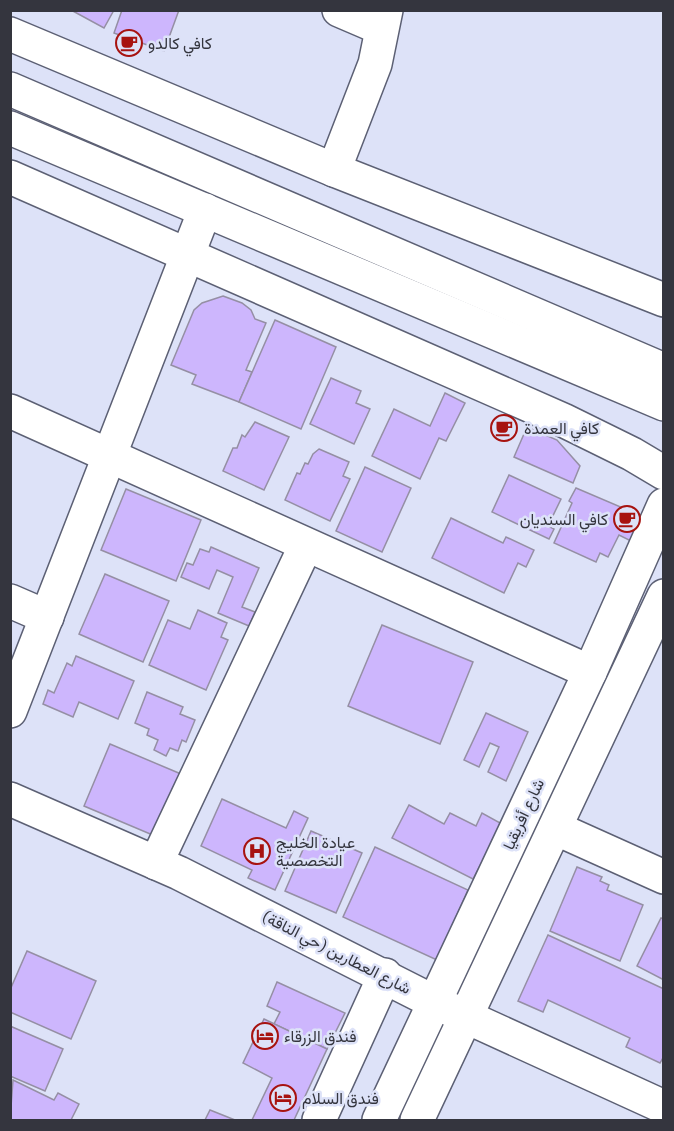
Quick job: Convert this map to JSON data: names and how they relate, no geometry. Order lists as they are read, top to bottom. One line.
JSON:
{"streets":{"main road":["شارع أفريقيا","شارع العطارين (حي الناقة)"]},"crossings":[["شارع أفريقيا","شارع العطارين (حي الناقة)"]],"places":{"cafe":["كافي كالدو","كافي العمدة","كافي السنديان"],"hospital":["عيادة الخليج التخصصية"],"hotel":["فندق الزرقاء","فندق السلام"]}}
